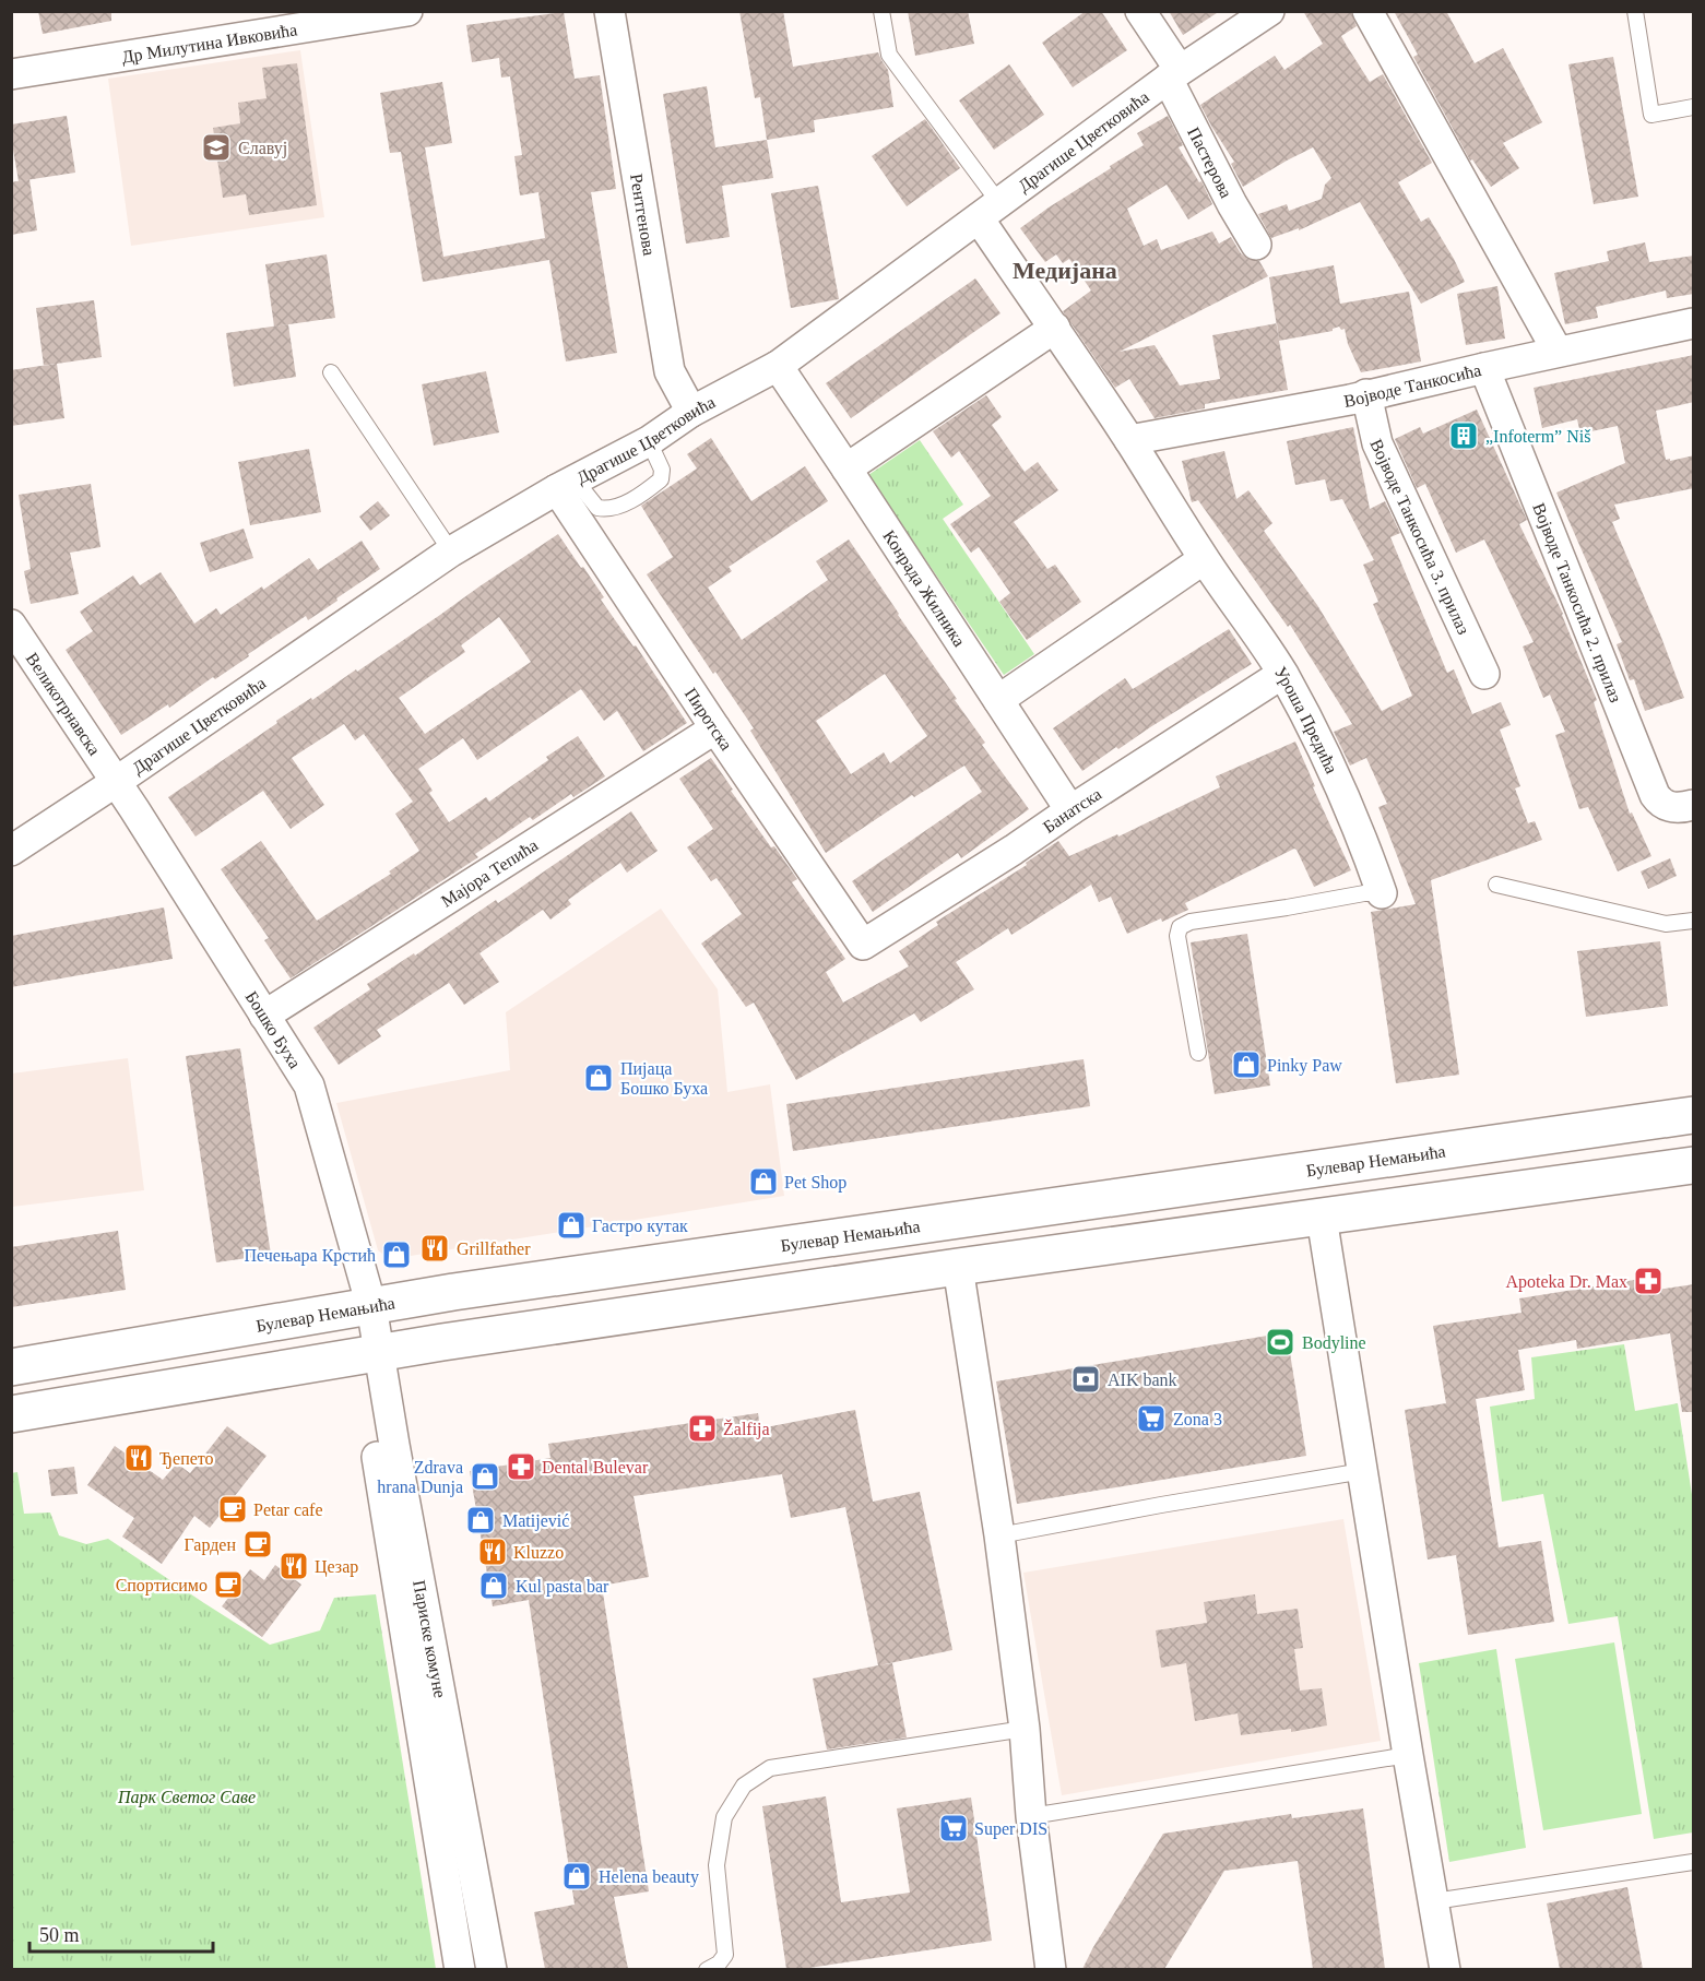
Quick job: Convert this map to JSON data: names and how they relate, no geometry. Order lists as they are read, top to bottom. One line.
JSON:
{"streets":{"street":["Др Милутина Ивковића","Драгише Цветковића","Пастерова","Рентгенова","Војводе Танкосића","Војводе Танкосића 3. прилаз","Конрада Жилника","Војводе Танкосића 2. прилаз","Великотрнавска","Пиротска","Уроша Предића","Банатска","Мајора Тепића","Бошко Буха","Булевар Немањића","Париске комуне"]},"crossings":[["Драгише Цветковића","Пастерова"],["Драгише Цветковића","Рентгенова"],["Драгише Цветковића","Конрада Жилника"],["Драгише Цветковића","Великотрнавска"],["Драгише Цветковића","Пиротска"],["Драгише Цветковића","Уроша Предића"],["Драгише Цветковића","Бошко Буха"],["Војводе Танкосића","Војводе Танкосића 3. прилаз"],["Војводе Танкосића","Војводе Танкосића 2. прилаз"],["Војводе Танкосића","Уроша Предића"],["Конрада Жилника","Банатска"],["Великотрнавска","Бошко Буха"],["Пиротска","Банатска"],["Пиротска","Мајора Тепића"],["Уроша Предића","Банатска"],["Мајора Тепића","Бошко Буха"],["Бошко Буха","Булевар Немањића"],["Бошко Буха","Париске комуне"],["Булевар Немањића","Париске комуне"]],"districts":["Медијана"],"parks":["Парк Светог Саве"],"places":{"school or university":["Славуј"],"building":["„Infoterm” Niš"],"shop":["Pinky Paw","Пијаца Бошко Буха","Pet Shop","Гастро кутак","Печењара Крстић","Zdrava hrana Dunja","Matijević","Kul pasta bar","Helena beauty"],"restaurant":["Grillfather","Ђепето","Kluzzo","Цезар"],"pharmacy":["Apoteka Dr. Max","Žalfija","Dental Bulevar"],"sports":["Bodyline"],"bank":["AIK bank"],"supermarket":["Zona 3","Super DIS"],"cafe":["Petar cafe","Гарден","Спортисимо"]},"scale_bar":"50 m"}
